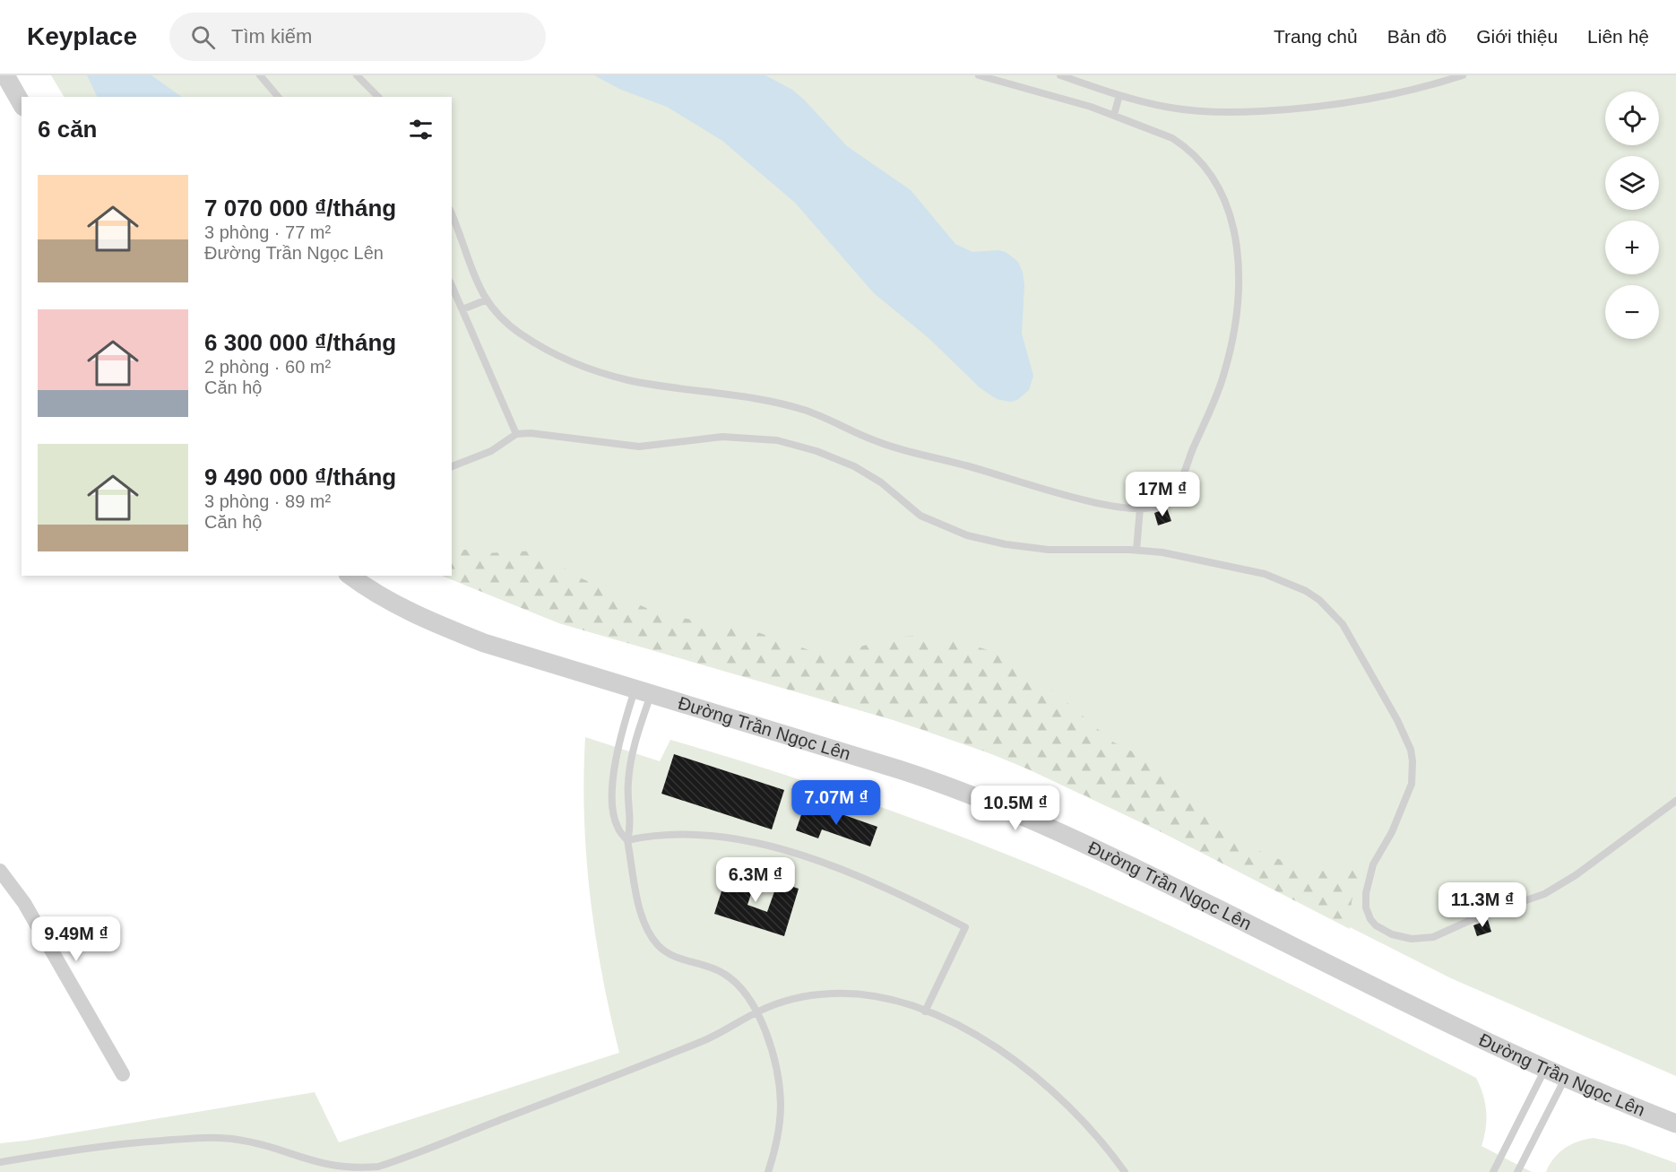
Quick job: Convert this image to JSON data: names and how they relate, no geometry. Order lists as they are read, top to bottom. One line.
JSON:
{"streets":{"street":["Đường Trần Ngọc Lên"]},"page":{"header":"Keyplace","search":"Tìm kiếm","nav":["Trang chủ","Bản đồ","Giới thiệu","Liên hệ"],"map_buttons":["+","−"],"heading":"6 căn","list":[{"name":"7 070 000 ₫/tháng","note":"3 phòng · 77 m² · Đường Trần Ngọc Lên"},{"name":"6 300 000 ₫/tháng","note":"2 phòng · 60 m² · Căn hộ"},{"name":"9 490 000 ₫/tháng","note":"3 phòng · 89 m² · Căn hộ"}],"price":["17M ₫","7.07M ₫","10.5M ₫","6.3M ₫","11.3M ₫","9.49M ₫"]}}
